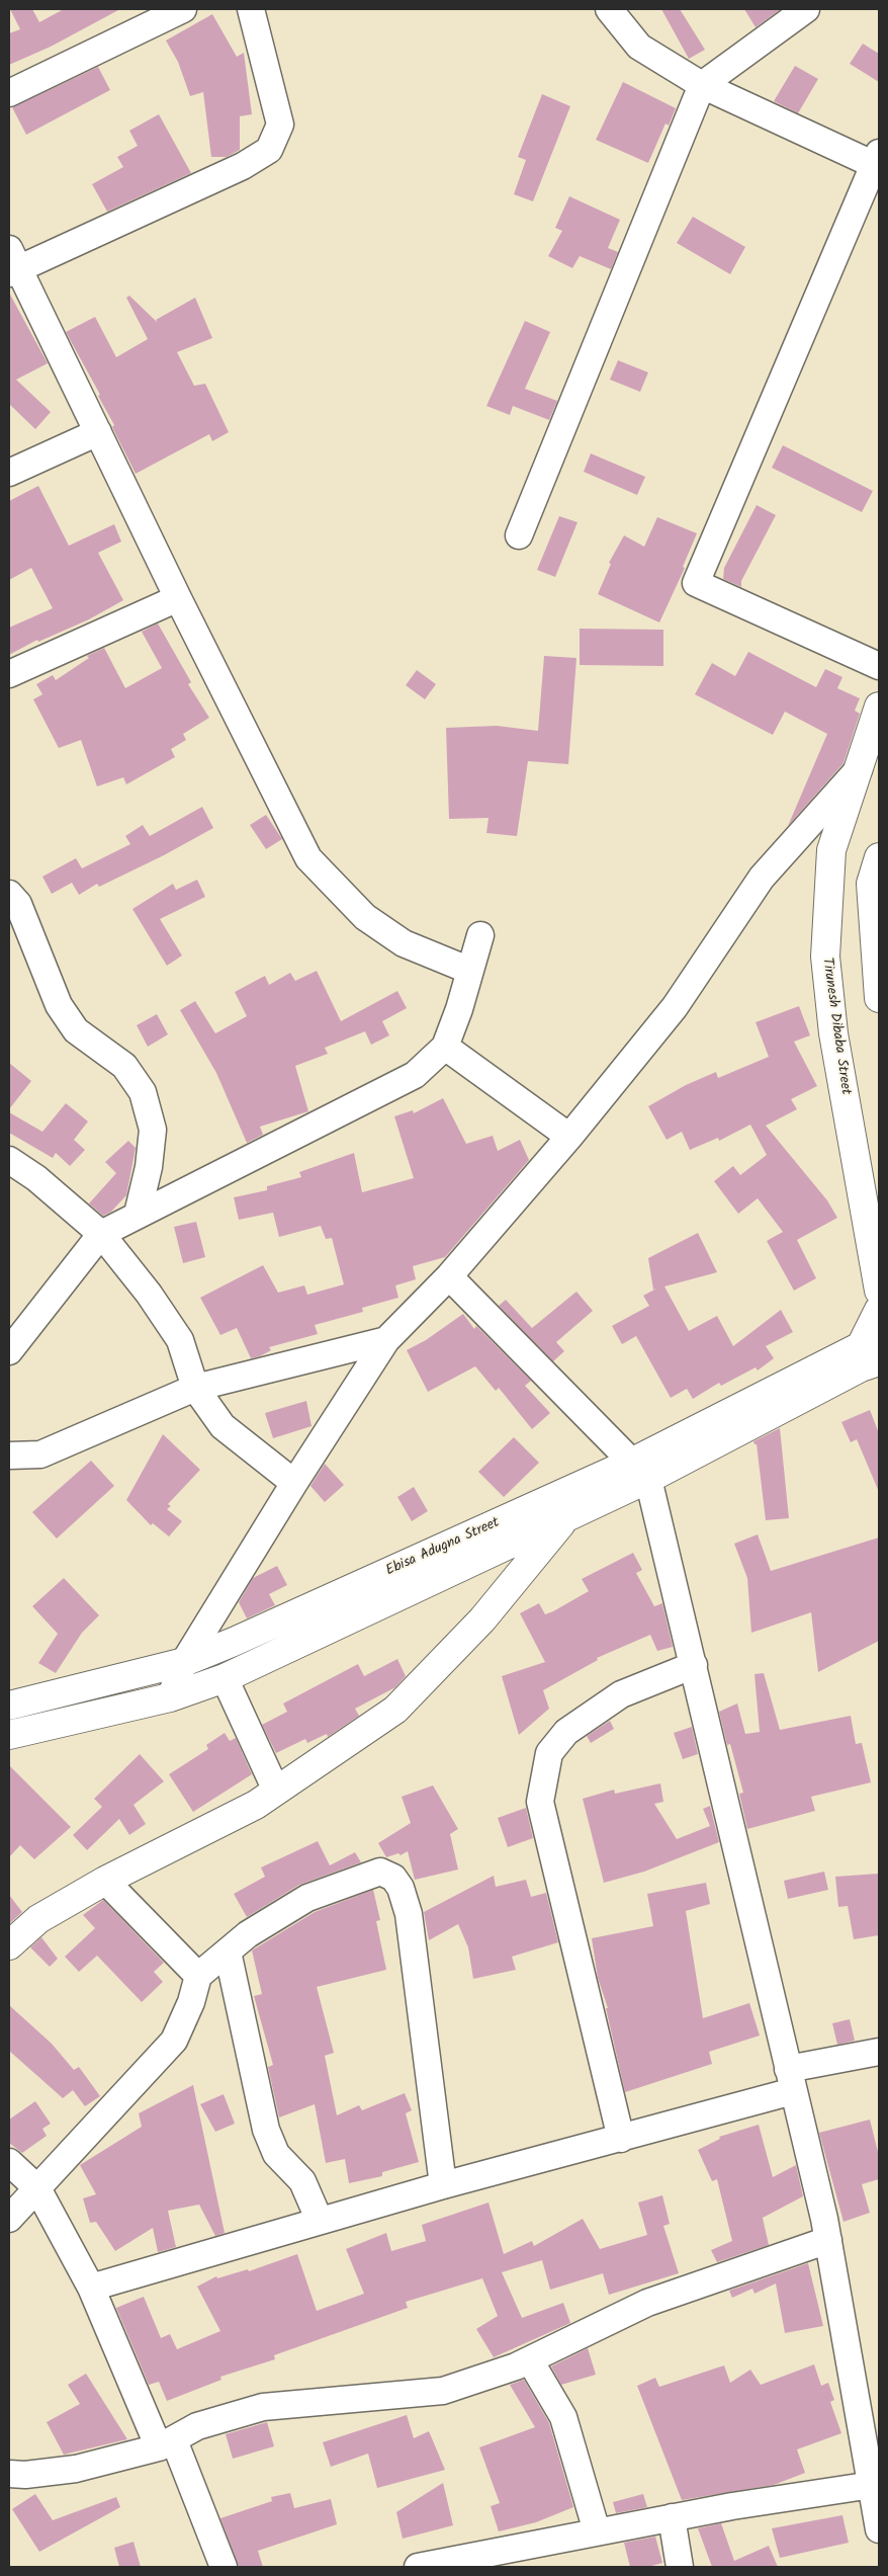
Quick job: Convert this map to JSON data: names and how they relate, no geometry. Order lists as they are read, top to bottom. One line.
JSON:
{"streets":{"main road":["Tirunesh Dibaba Street","Ebisa Adugna Street"]}}
